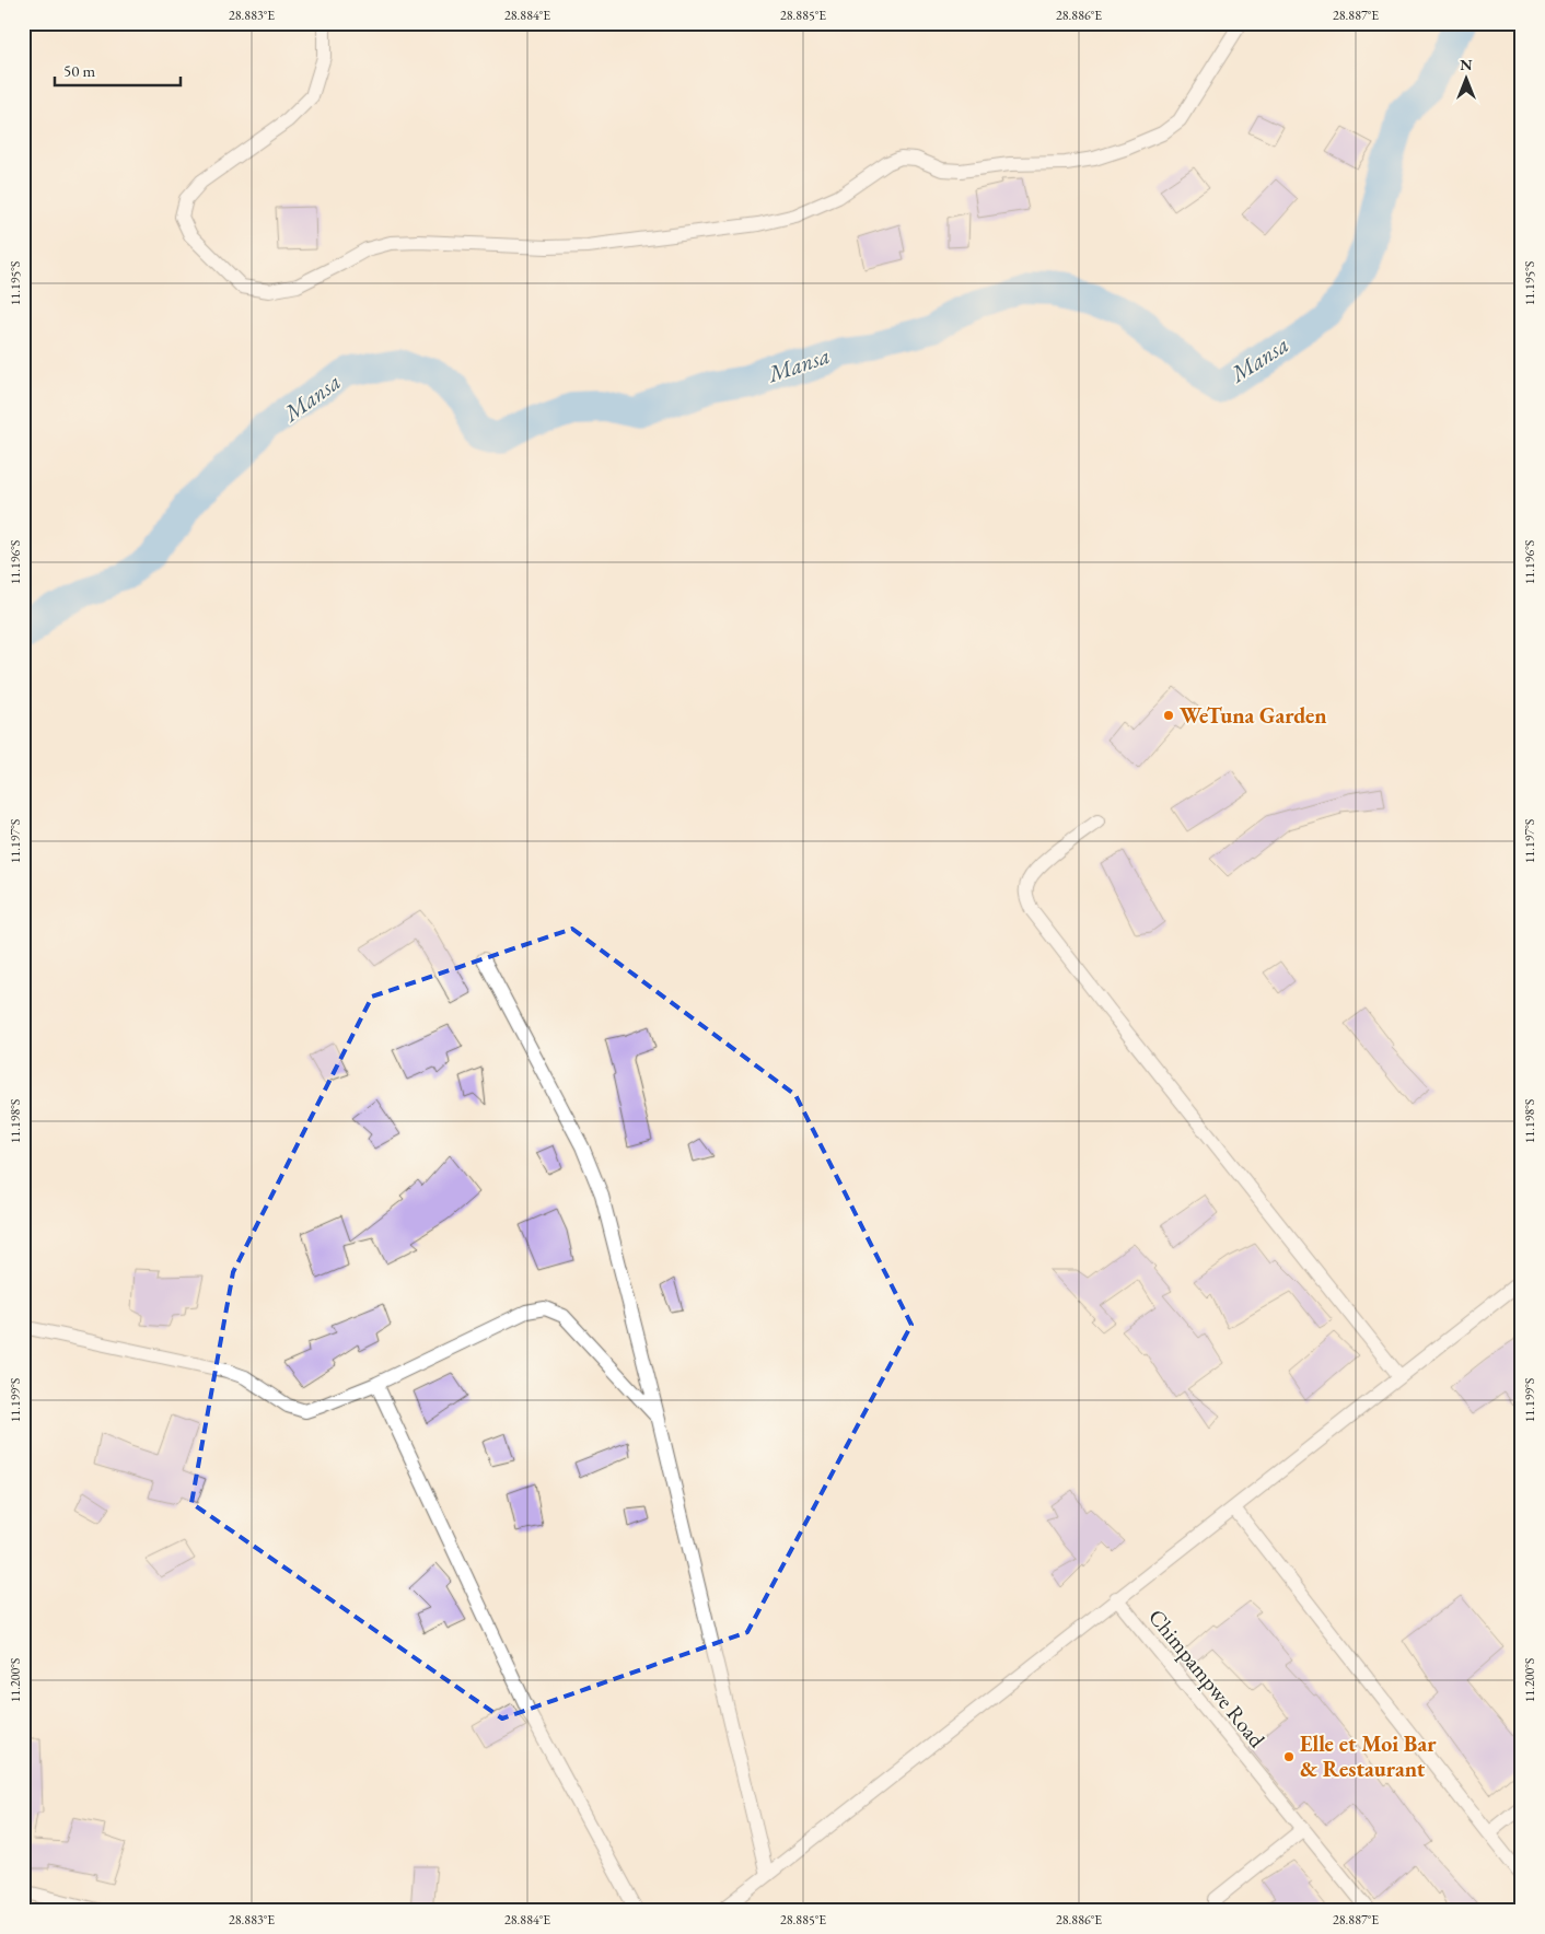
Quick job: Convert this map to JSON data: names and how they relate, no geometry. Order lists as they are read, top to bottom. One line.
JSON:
{"streets":{"street":["Chimpampwe Road"]},"water":["Mansa"],"places":["WeTuna Garden","Elle et Moi Bar & Restaurant"],"scale_bar":"50 m","north":"top","coordinates":["28.883°E","28.884°E","28.885°E","28.886°E","28.887°E","11.195°S","11.196°S","11.197°S","11.198°S","11.199°S","11.200°S"]}
